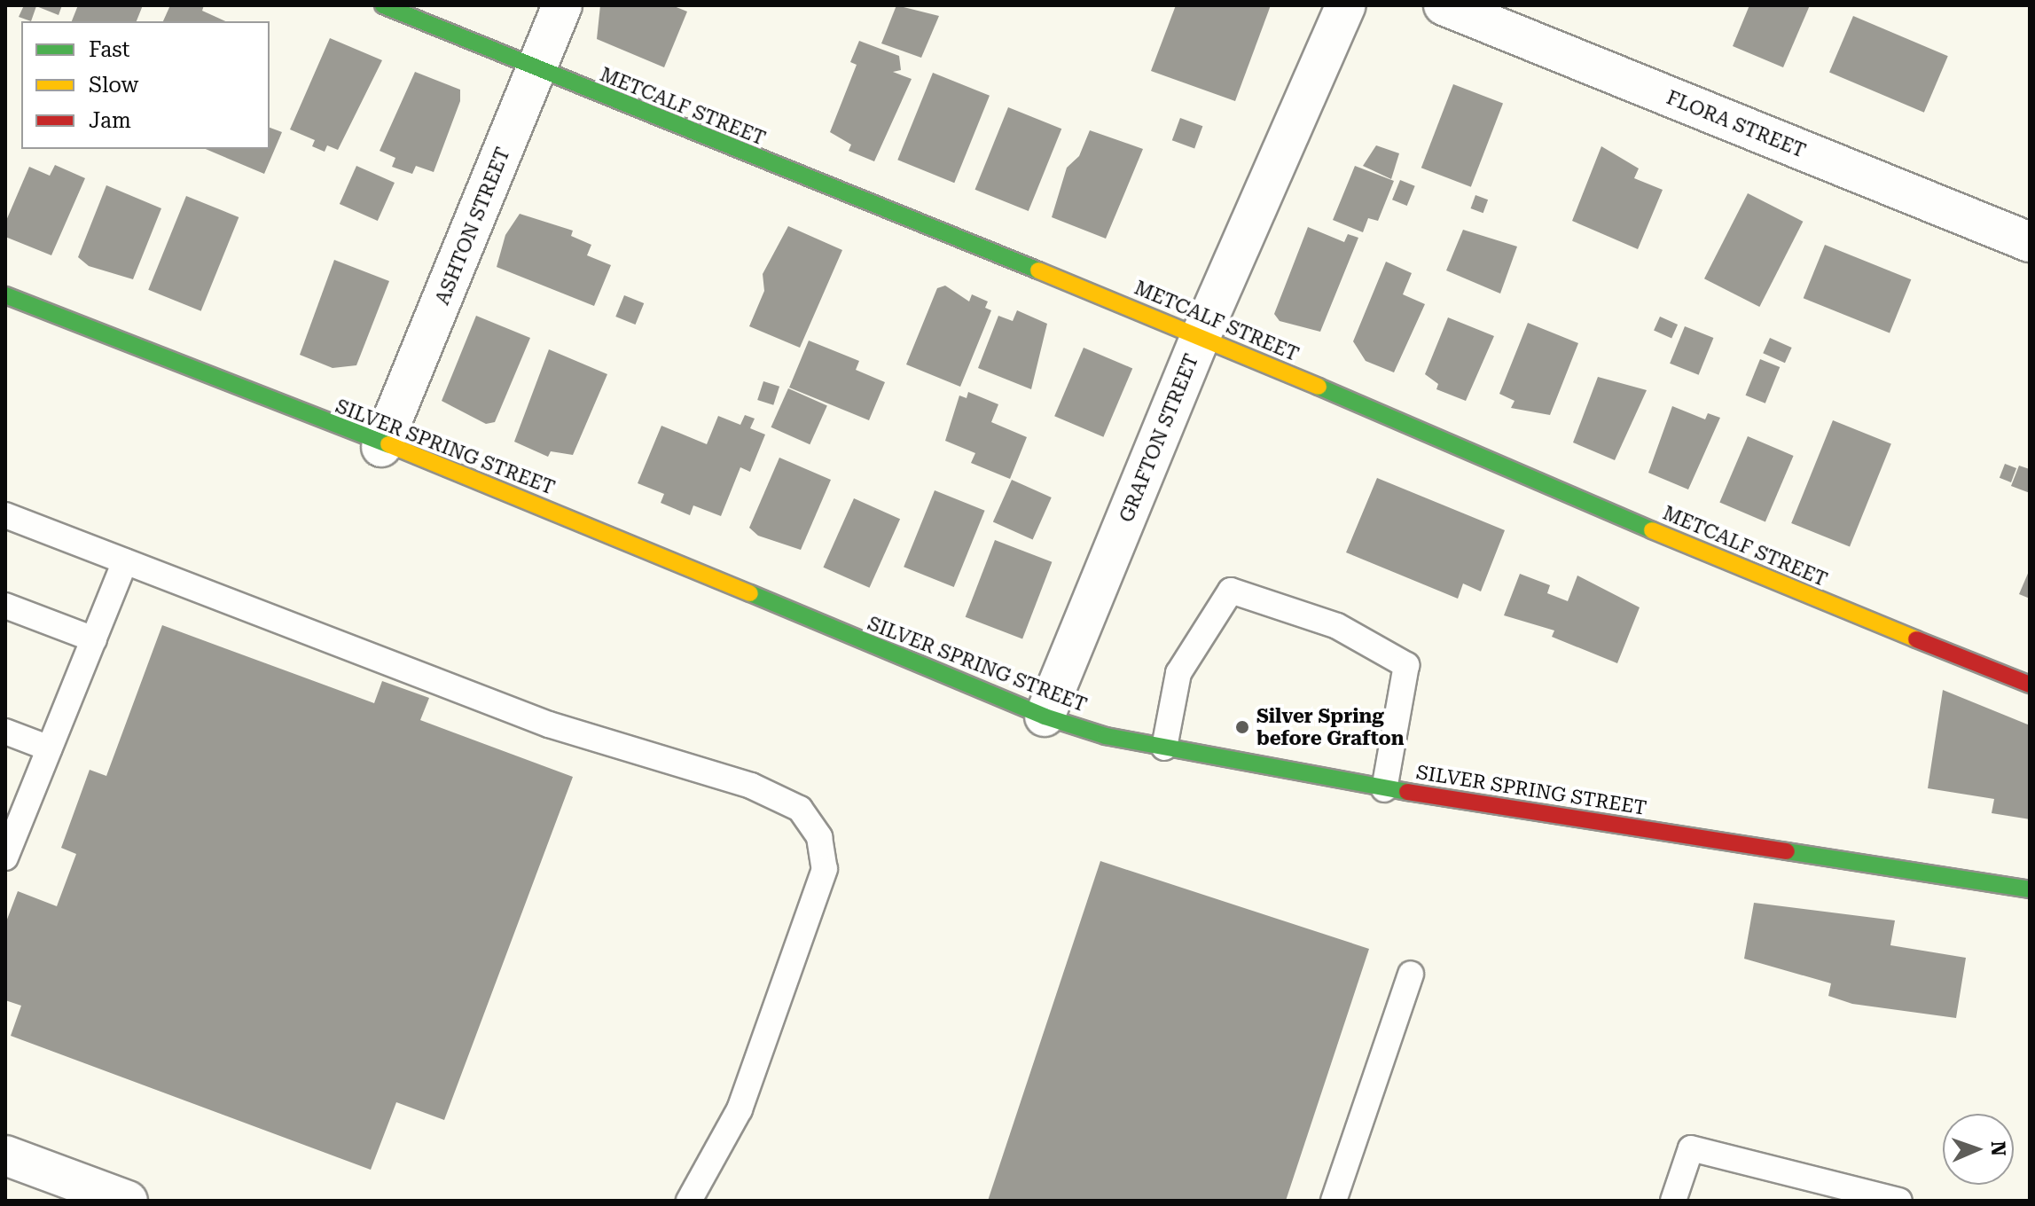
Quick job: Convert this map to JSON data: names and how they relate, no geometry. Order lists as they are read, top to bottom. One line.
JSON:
{"streets":{"main road":["METCALF STREET","SILVER SPRING STREET"],"street":["FLORA STREET","ASHTON STREET","GRAFTON STREET"]},"crossings":[["METCALF STREET","ASHTON STREET"],["METCALF STREET","GRAFTON STREET"],["ASHTON STREET","SILVER SPRING STREET"],["GRAFTON STREET","SILVER SPRING STREET"]],"places":["Silver Spring before Grafton"],"legend":["Fast","Slow","Jam"],"north":"right"}
